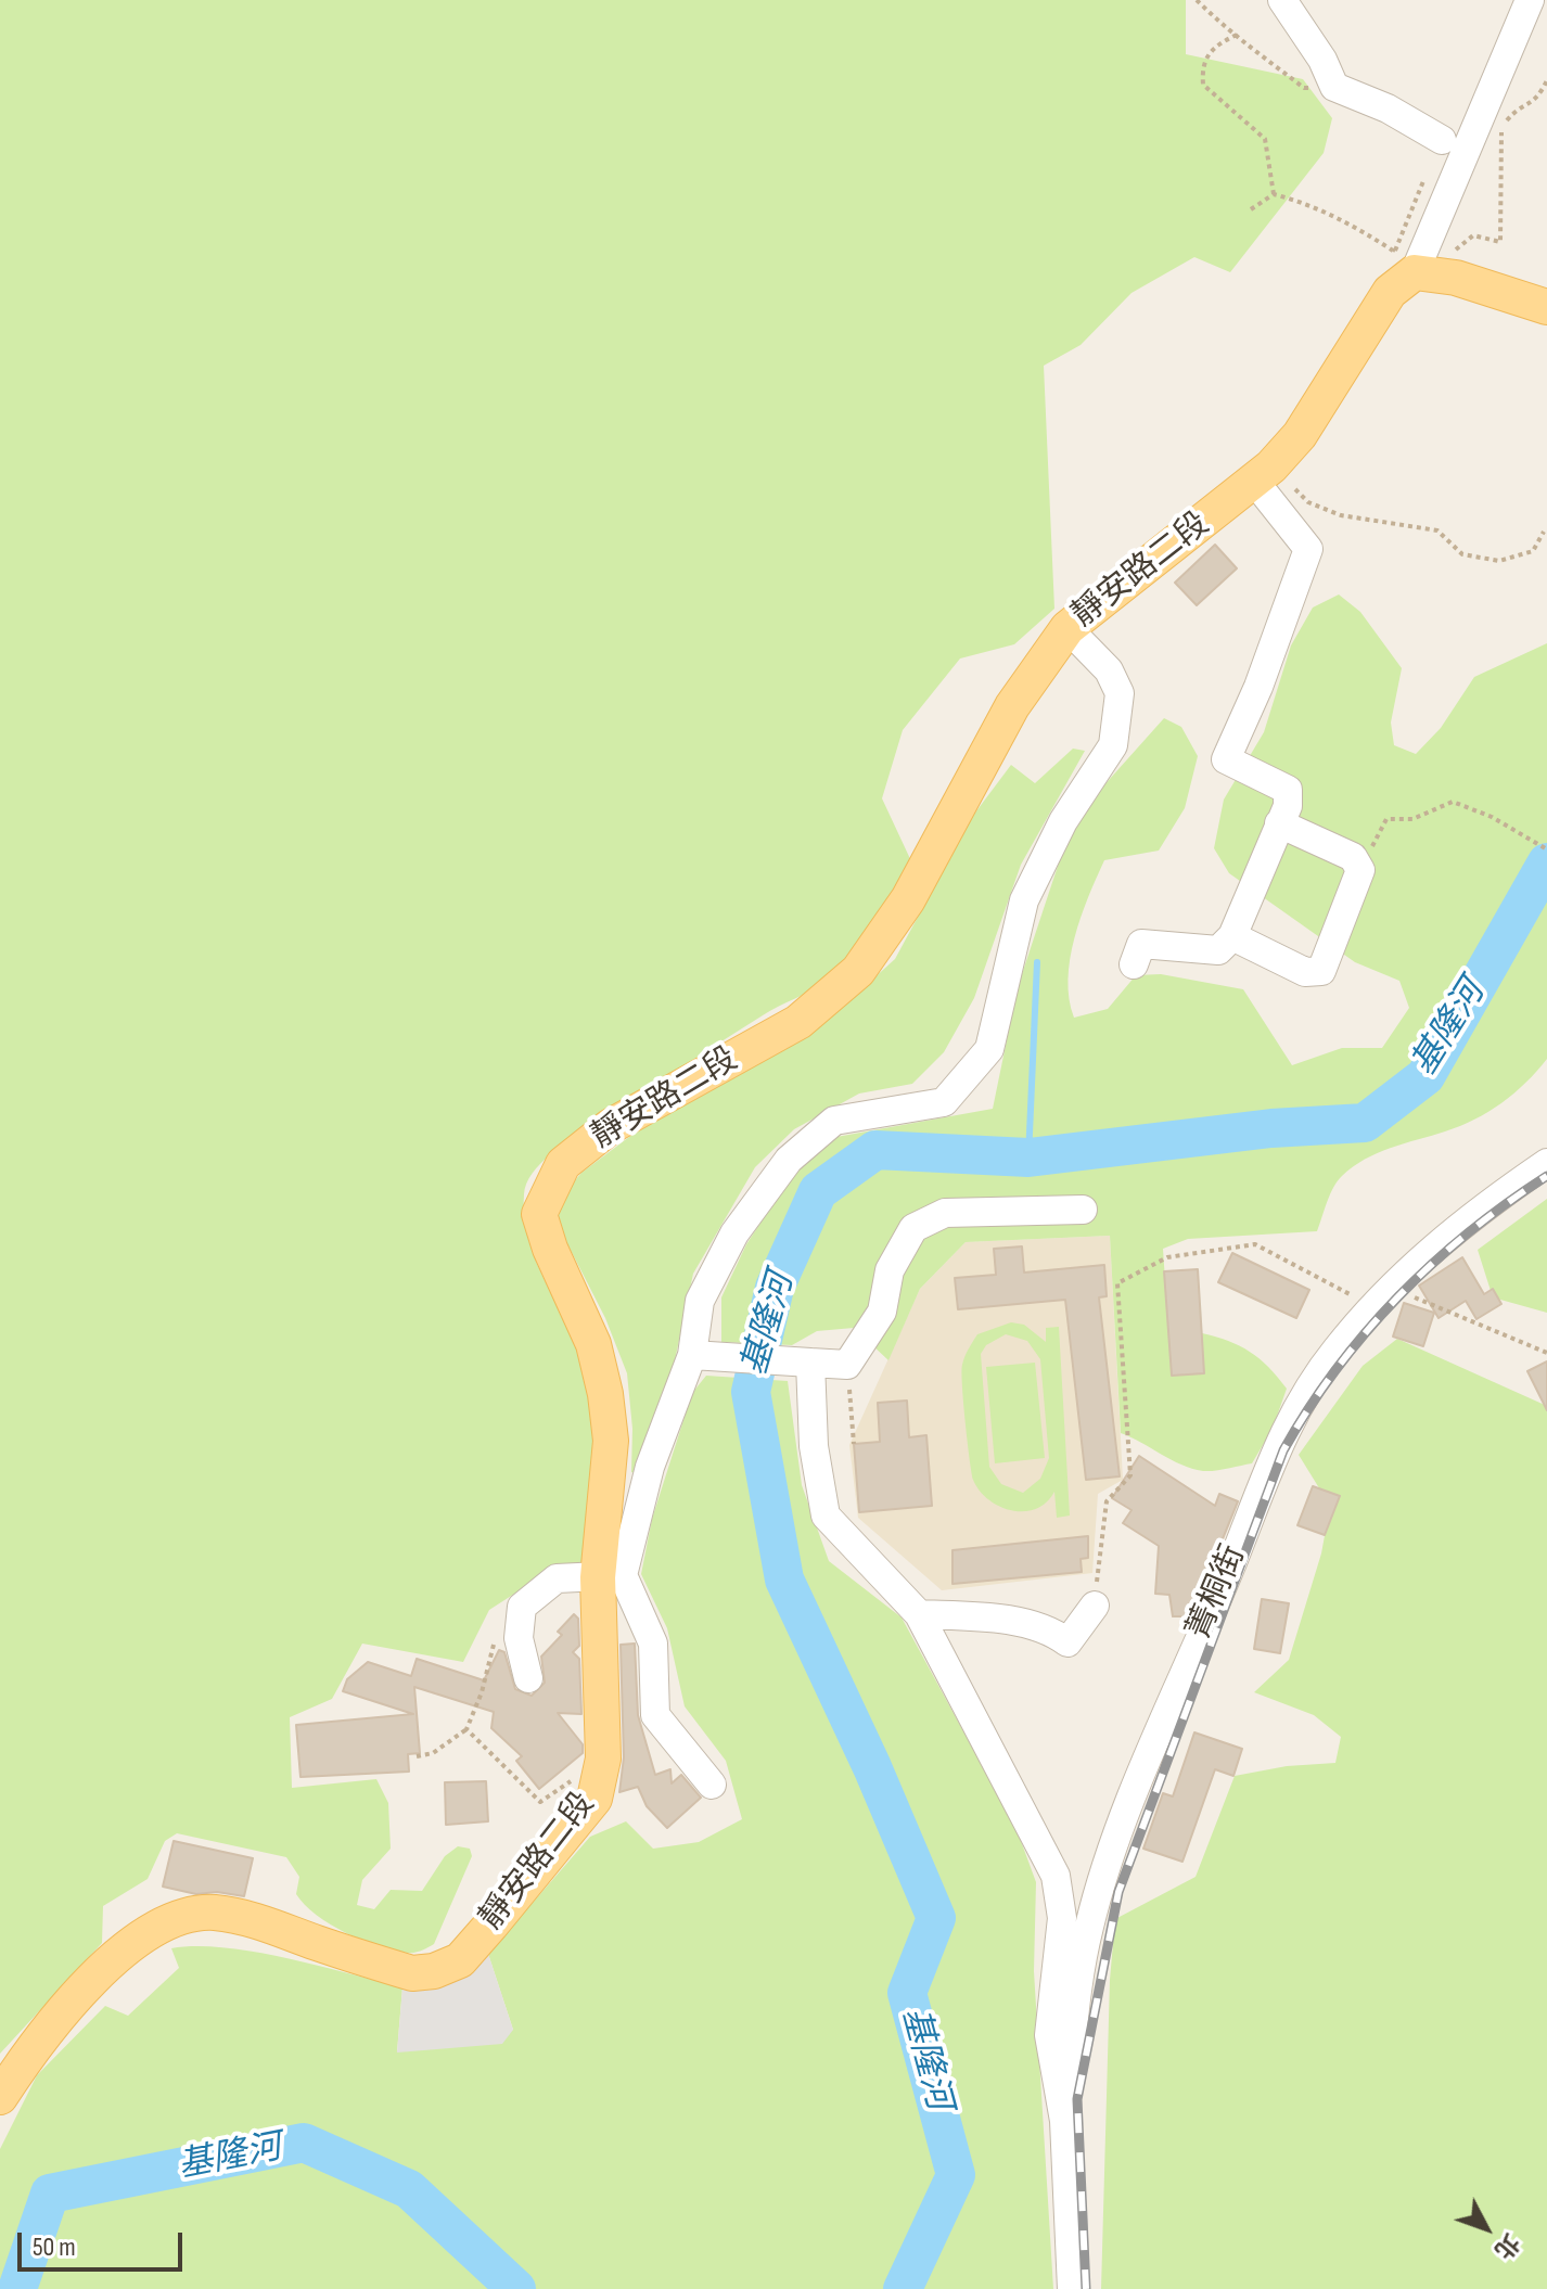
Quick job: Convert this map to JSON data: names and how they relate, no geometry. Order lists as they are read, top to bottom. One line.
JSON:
{"streets":{"main road":["靜安路二段"],"street":["菁桐街"]},"water":["基隆河"],"scale_bar":"50 m","north":"bottom right"}
